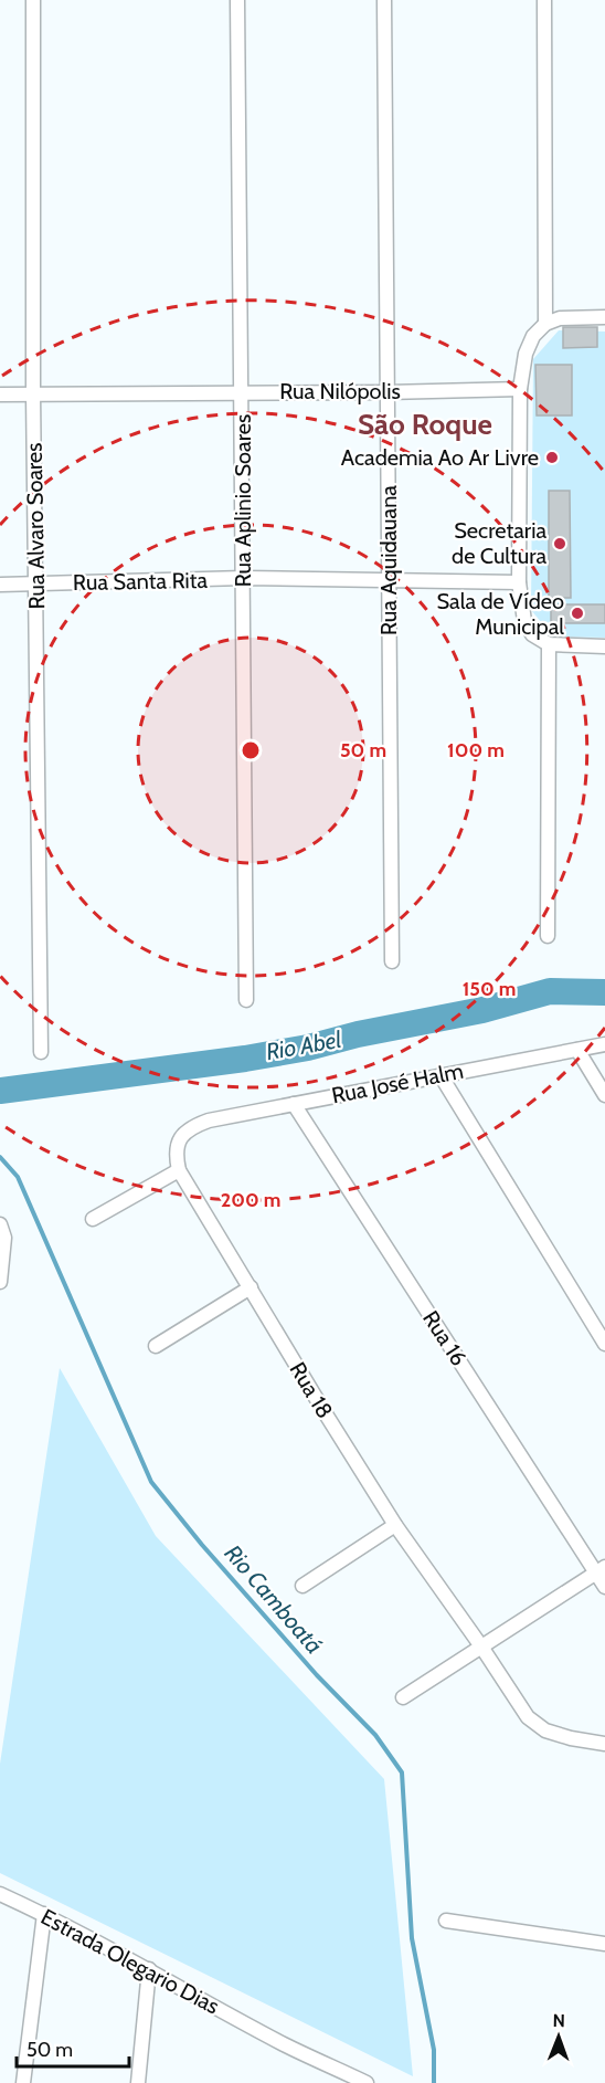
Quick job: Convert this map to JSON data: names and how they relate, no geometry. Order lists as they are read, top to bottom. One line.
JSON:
{"streets":{"street":["Rua Nilópolis","Rua Aplinio Soares","Rua Alvaro Soares","Rua Aquidauana","Rua Santa Rita","Rua José Halm","Rua 16","Rua 18","Estrada Olegario Dias"]},"crossings":[["Rua Nilópolis","Rua Aplinio Soares"],["Rua Nilópolis","Rua Alvaro Soares"],["Rua Nilópolis","Rua Aquidauana"],["Rua Aplinio Soares","Rua Santa Rita"],["Rua Alvaro Soares","Rua Santa Rita"],["Rua Aquidauana","Rua Santa Rita"],["Rua José Halm","Rua 16"],["Rua José Halm","Rua 18"]],"districts":["São Roque"],"water":["Rio Abel","Rio Camboatá"],"places":["Academia Ao Ar Livre","Secretaria de Cultura","Sala de Vídeo Municipal"],"scale_bar":"50 m","north":"top","rings":["50 m","100 m","150 m","200 m"]}
